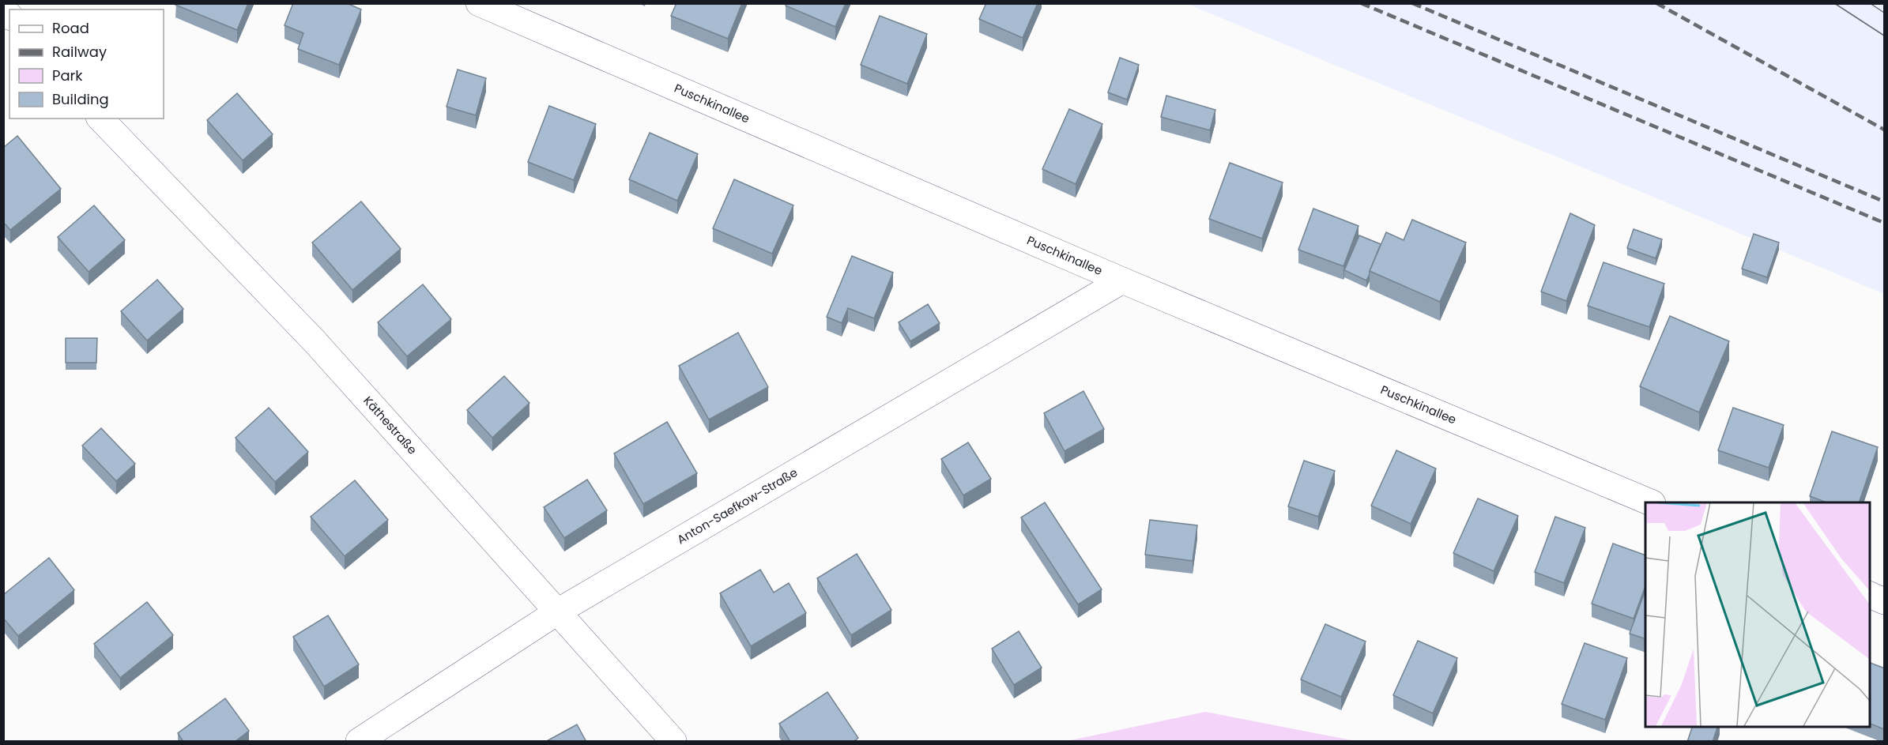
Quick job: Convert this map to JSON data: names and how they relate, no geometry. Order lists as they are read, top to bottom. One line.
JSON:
{"streets":{"street":["Puschkinallee","Käthestraße","Anton-Saefkow-Straße"]},"crossings":[["Puschkinallee","Anton-Saefkow-Straße"],["Käthestraße","Anton-Saefkow-Straße"]],"legend":["Road","Railway","Park","Building"]}
